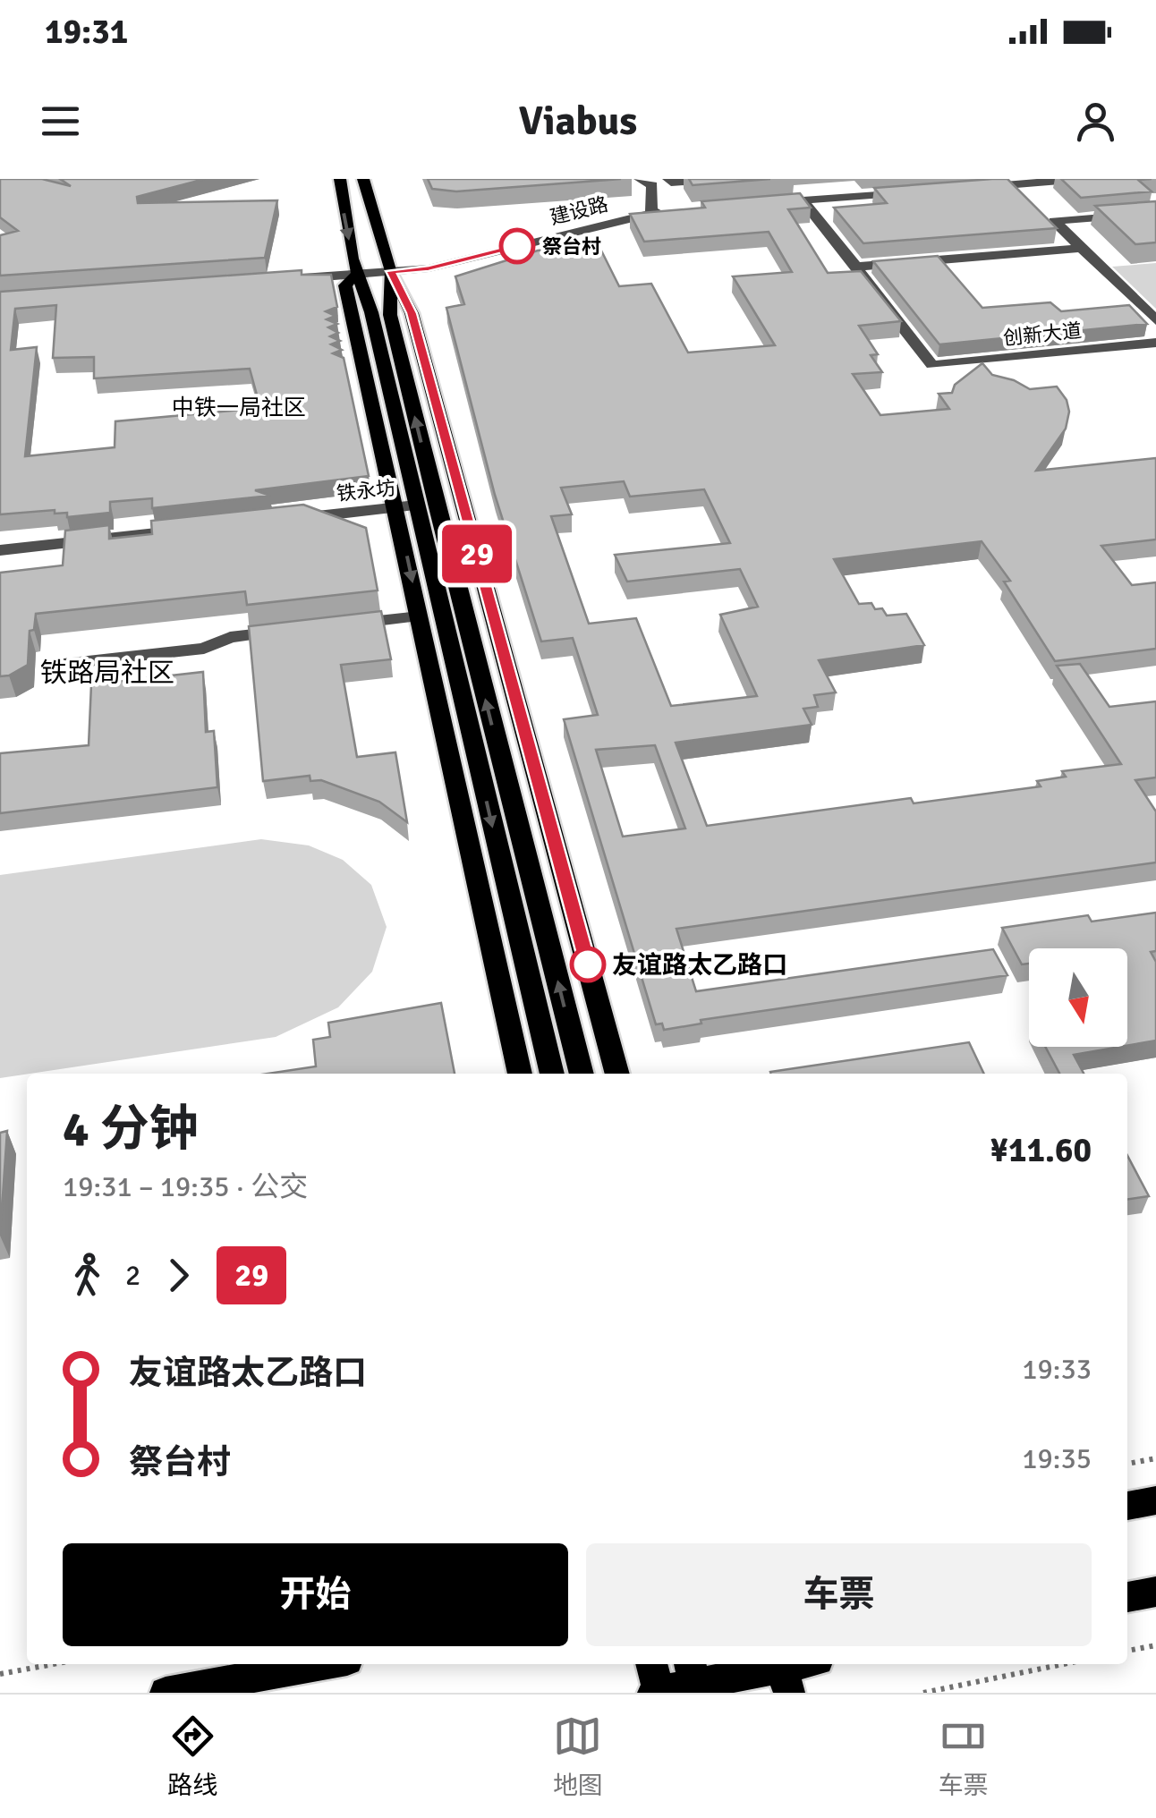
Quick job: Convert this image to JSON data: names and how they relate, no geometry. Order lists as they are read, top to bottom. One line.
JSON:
{"streets":{"street":["建设路","创新大道","铁永坊"]},"districts":["中铁一局社区","铁路局社区"],"places":["祭台村","友谊路太乙路口"],"lines":["bus line 29"],"north":"bottom","page":{"status":"19:31","header":"Viabus","on_map":"29","heading":["4 分钟","19:31 – 19:35 · 公交","¥11.60"],"legs":["2","29"],"list":[{"name":"友谊路太乙路口","value":"19:33"},{"name":"祭台村","value":"19:35"}],"buttons":["开始","车票"],"tabs":["路线","地图","车票"]}}
